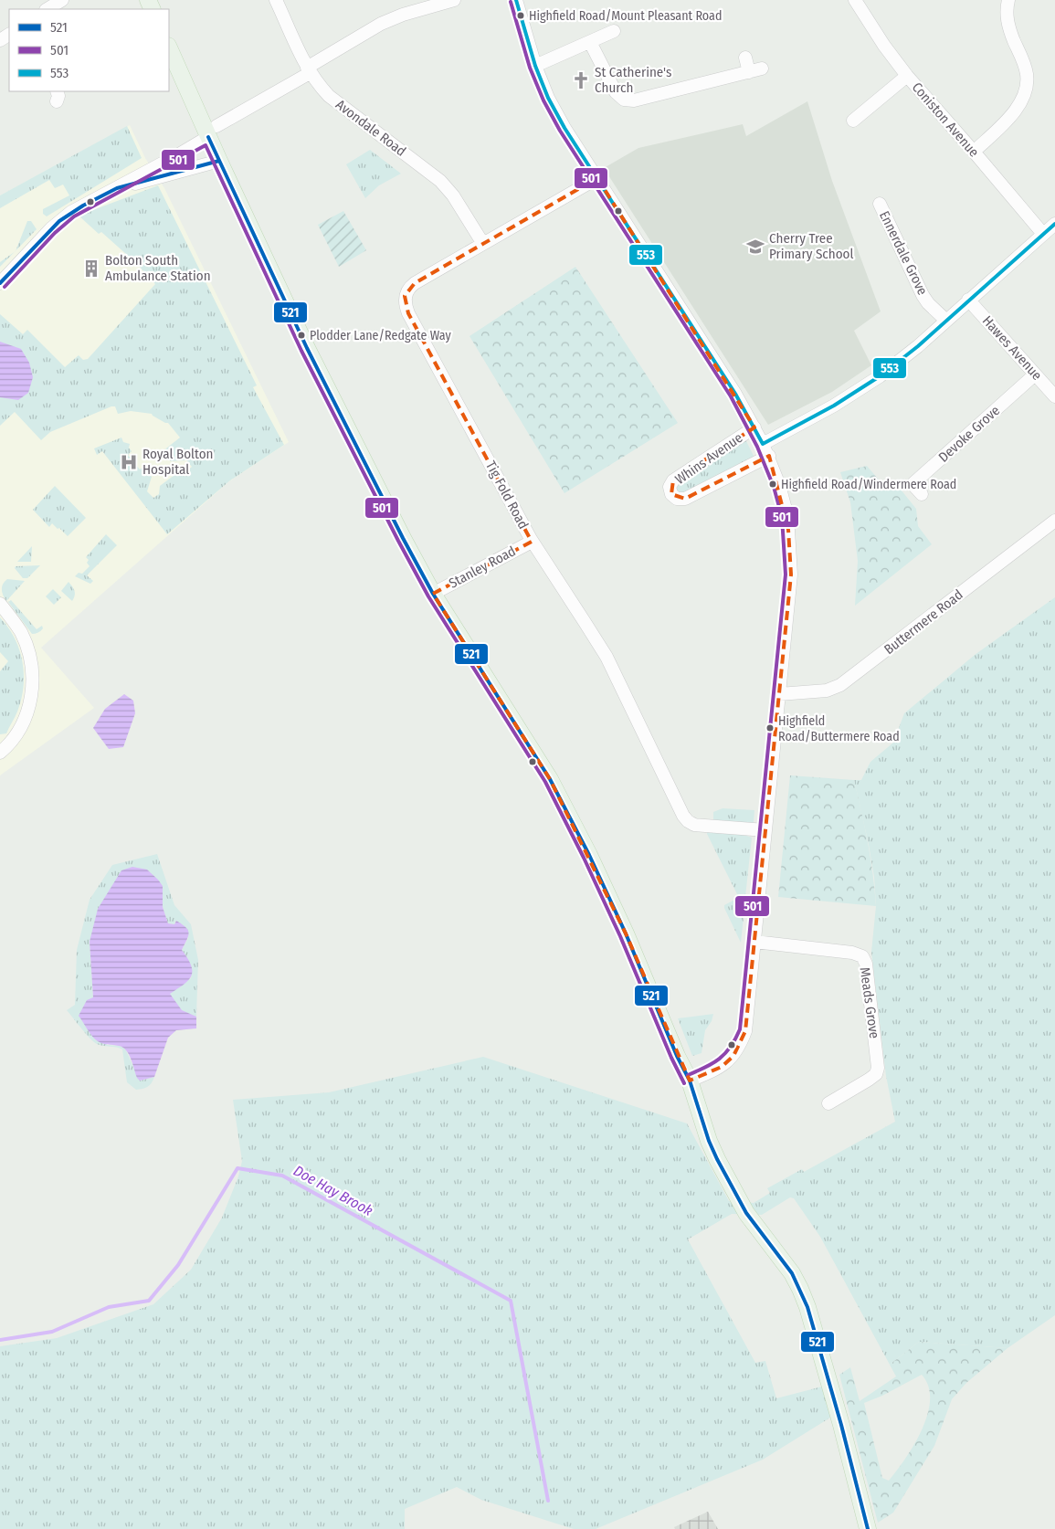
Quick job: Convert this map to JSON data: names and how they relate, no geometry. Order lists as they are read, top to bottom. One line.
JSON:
{"streets":{"street":["Coniston Avenue","Avondale Road","Ennerdale Grove","Hawes Avenue","Devoke Grove","Whins Avenue","Tig Fold Road","Stanley Road","Buttermere Road","Meads Grove"]},"crossings":[["Avondale Road","Tig Fold Road"],["Hawes Avenue","Devoke Grove"],["Tig Fold Road","Stanley Road"]],"water":["Doe Hay Brook"],"places":{"other":["Highfield Road/Mount Pleasant Road","Plodder Lane/Redgate Way","Highfield Road/Windermere Road","Highfield Road/Buttermere Road"],"church":["St Catherine's Church"],"school or university":["Cherry Tree Primary School"],"building":["Bolton South Ambulance Station"],"hospital":["Royal Bolton Hospital"]},"lines":["transit line 553","transit line 501","transit line 521"],"legend":["521","501","553"]}
